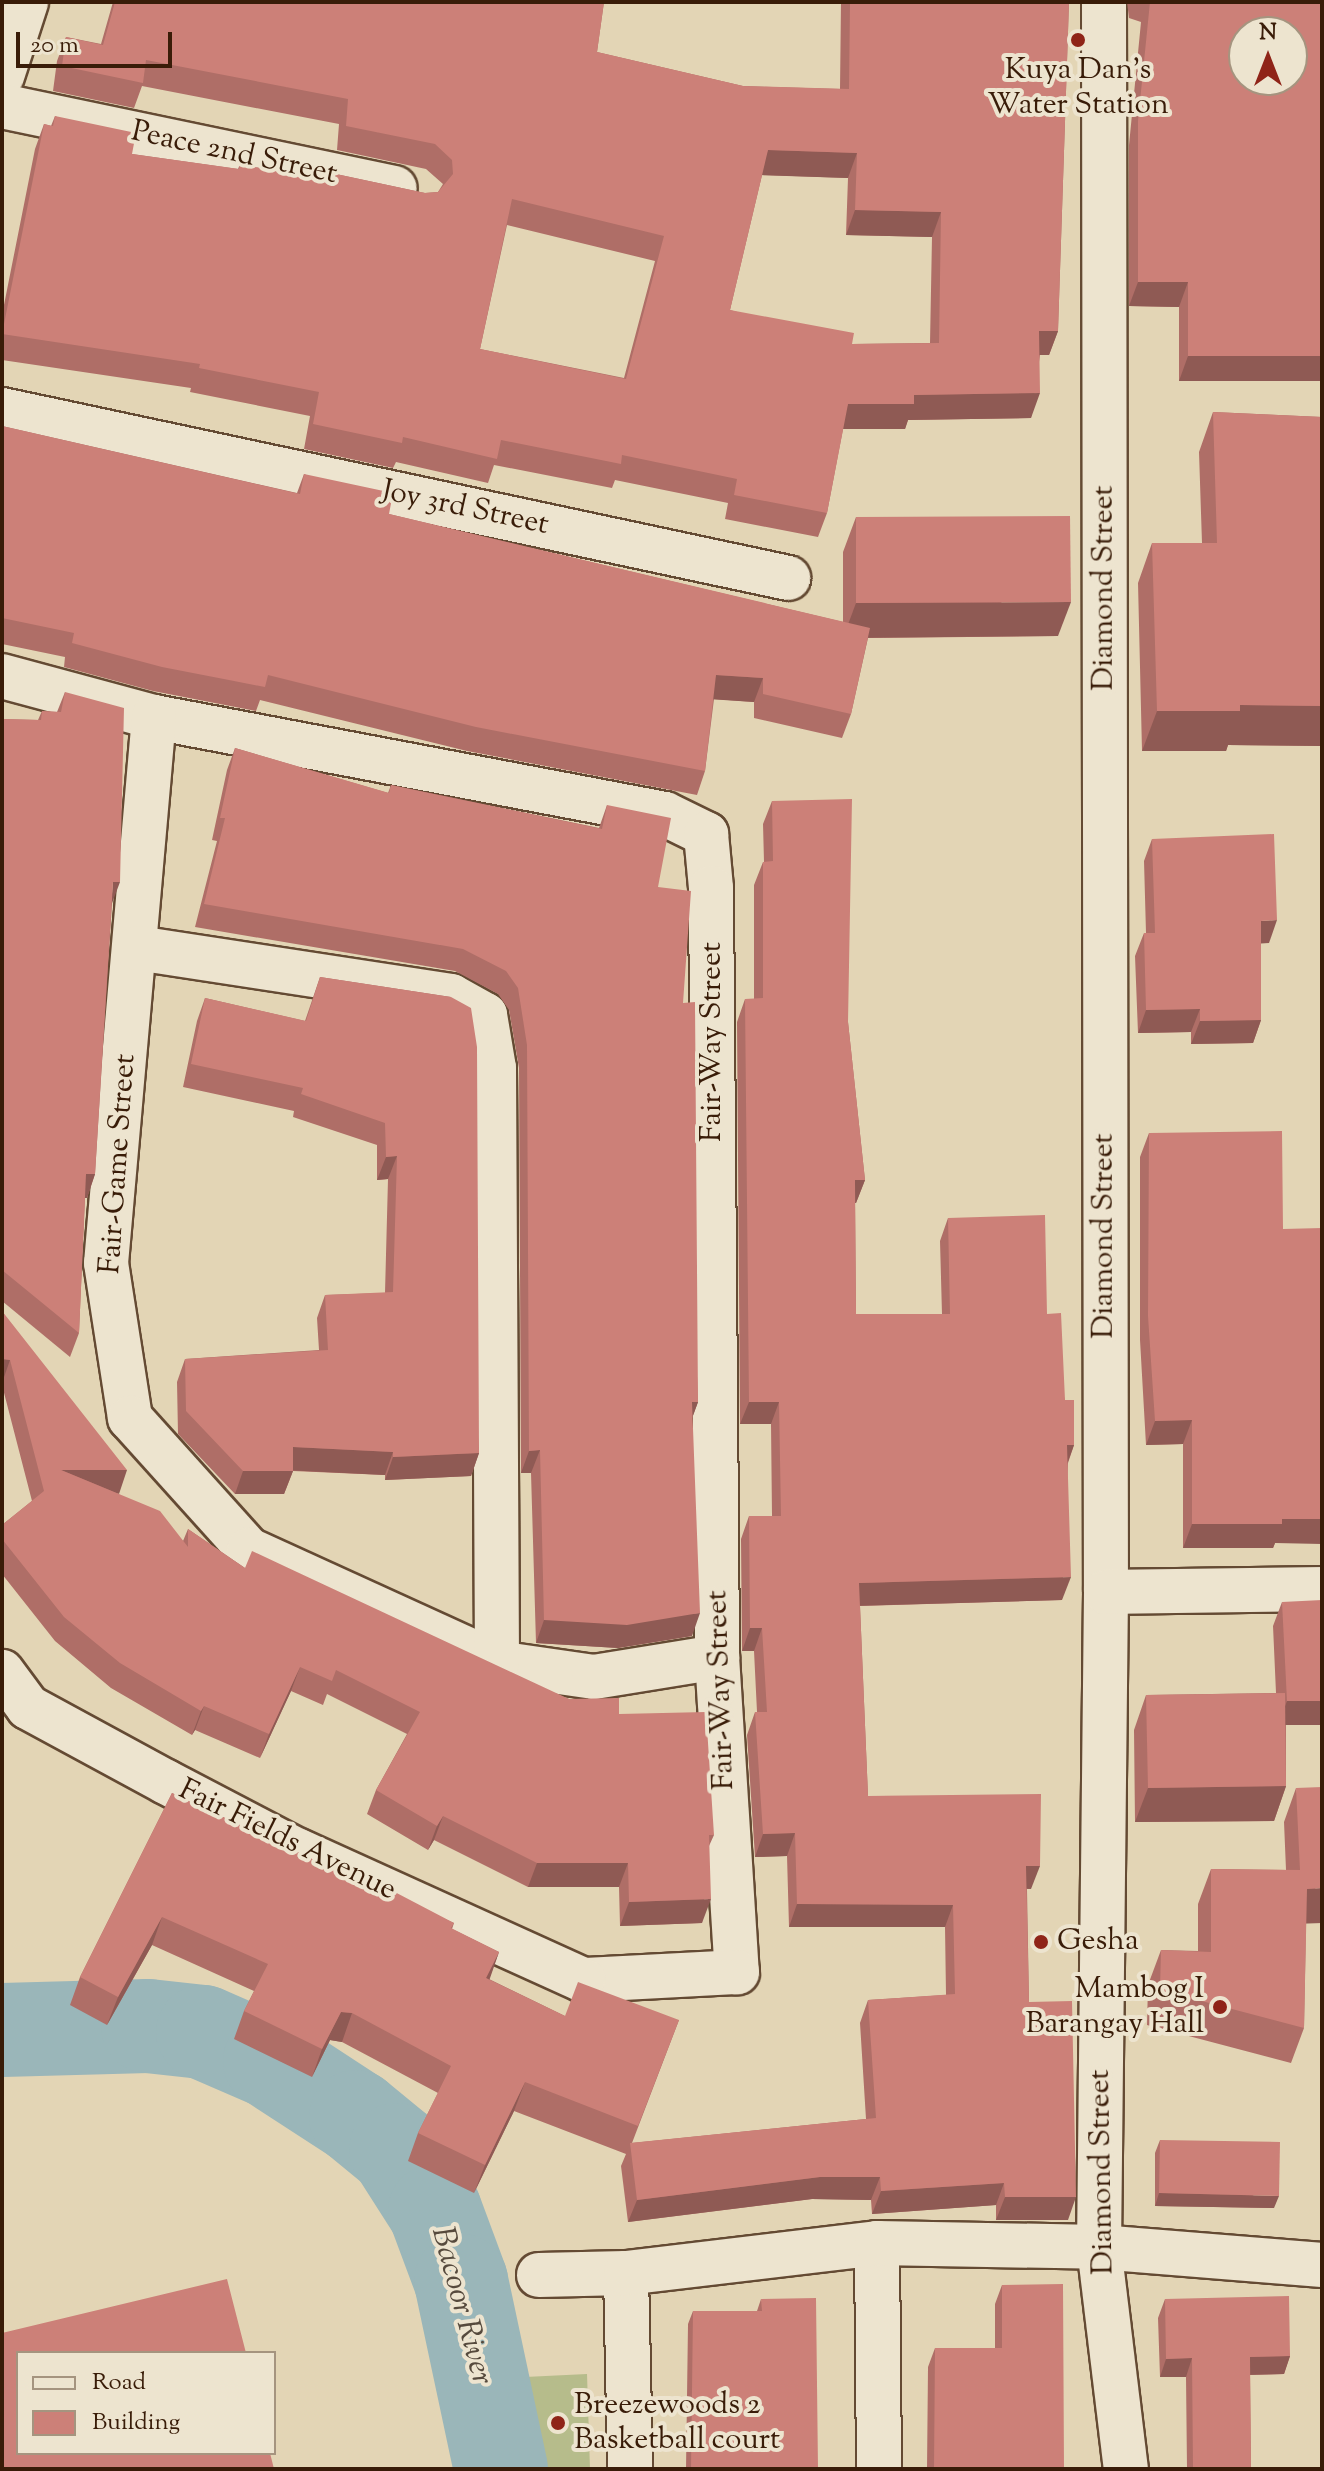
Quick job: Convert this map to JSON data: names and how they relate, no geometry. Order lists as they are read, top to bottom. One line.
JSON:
{"streets":{"street":["Peace 2nd Street","Joy 3rd Street","Diamond Street","Fair-Way Street","Fair-Game Street","Fair Fields Avenue"]},"crossings":[["Fair-Way Street","Fair-Game Street"],["Fair-Way Street","Fair Fields Avenue"]],"water":["Bacoor River"],"places":["Kuya Dan's Water Station","Gesha","Mambog I Barangay Hall","Breezewoods 2 Basketball court"],"legend":["Road","Building"],"scale_bar":"20 m","north":"top"}
